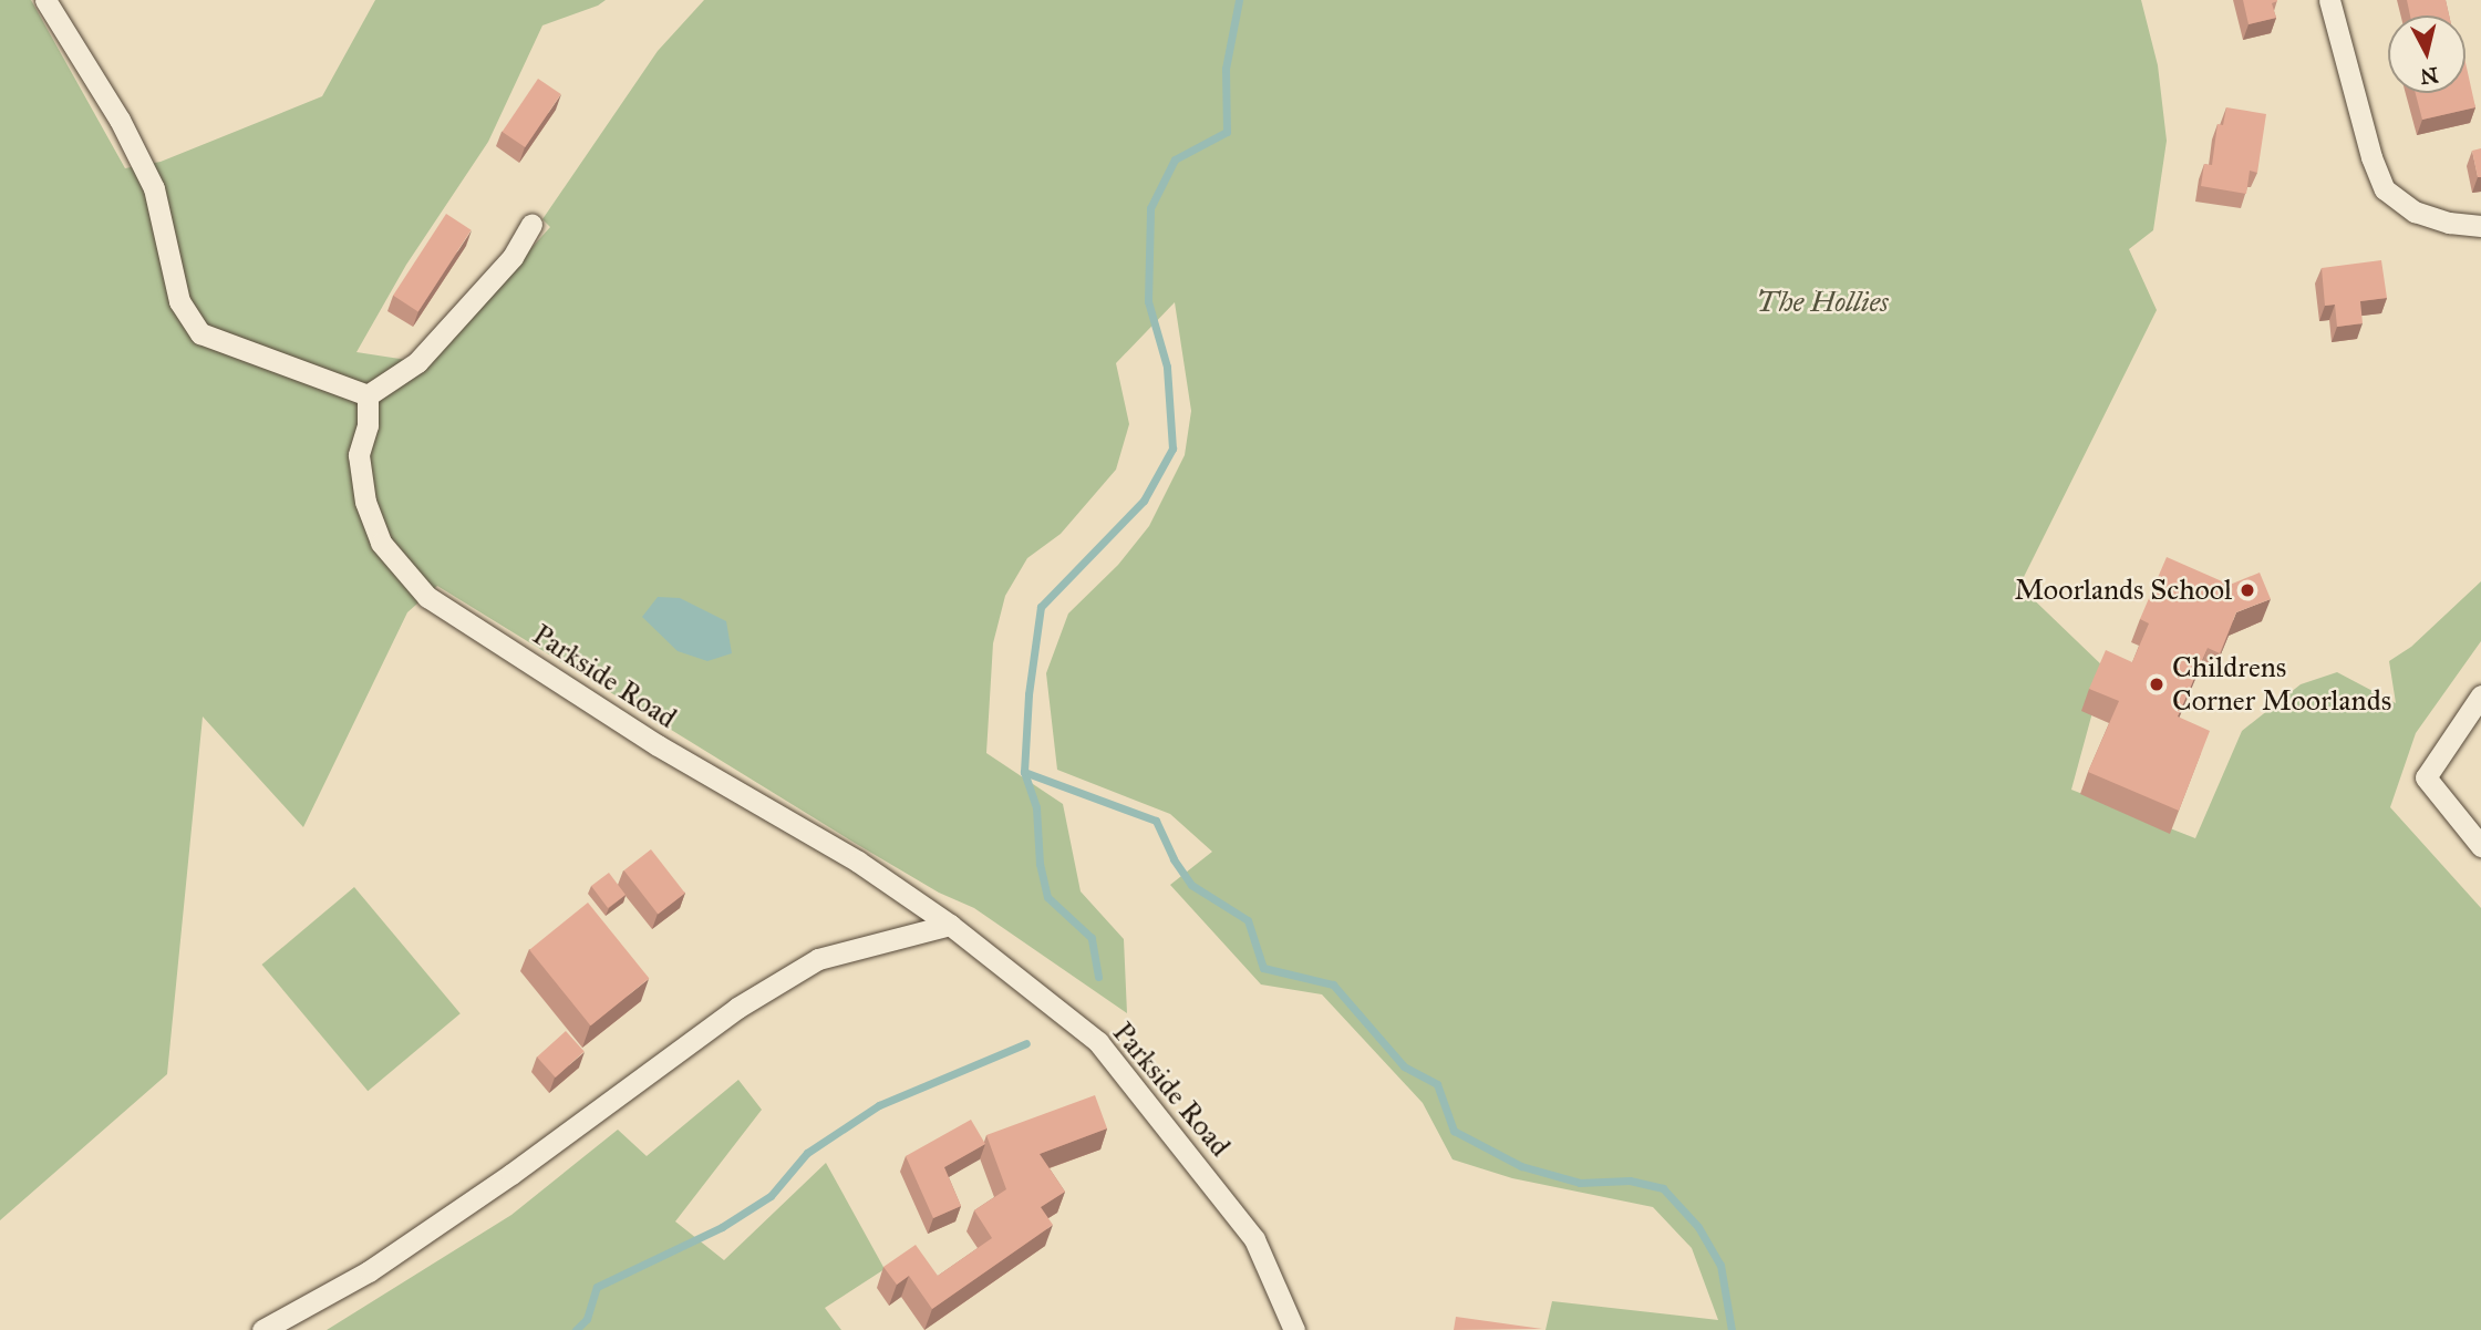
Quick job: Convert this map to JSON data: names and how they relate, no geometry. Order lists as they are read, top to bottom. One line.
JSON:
{"streets":{"street":["Parkside Road"]},"parks":["The Hollies"],"places":["Moorlands School","Childrens Corner Moorlands"],"north":"bottom"}
